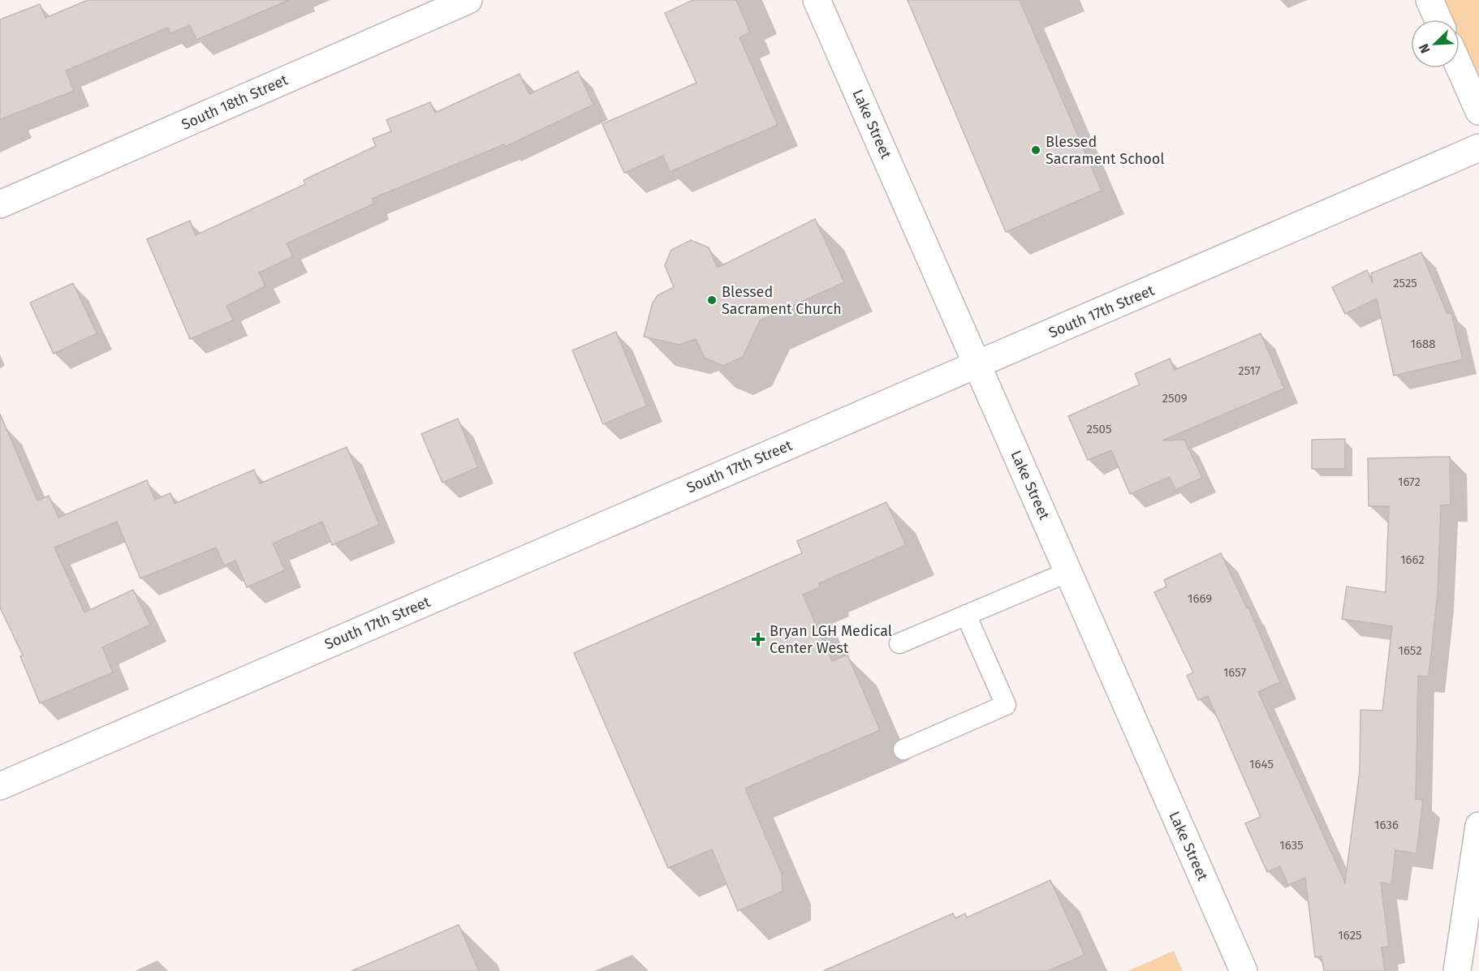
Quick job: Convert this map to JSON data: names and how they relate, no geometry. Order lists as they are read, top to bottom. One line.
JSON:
{"streets":{"street":["South 18th Street","Lake Street","South 17th Street"]},"crossings":[["Lake Street","South 17th Street"]],"places":{"other":["Blessed Sacrament School","Blessed Sacrament Church"],"health":["Bryan LGH Medical Center West"]},"house_numbers":["2525","1688","2517","2509","2505","1672","1662","1669","1652","1657","1645","1636","1635","1625"],"north":"bottom left"}
